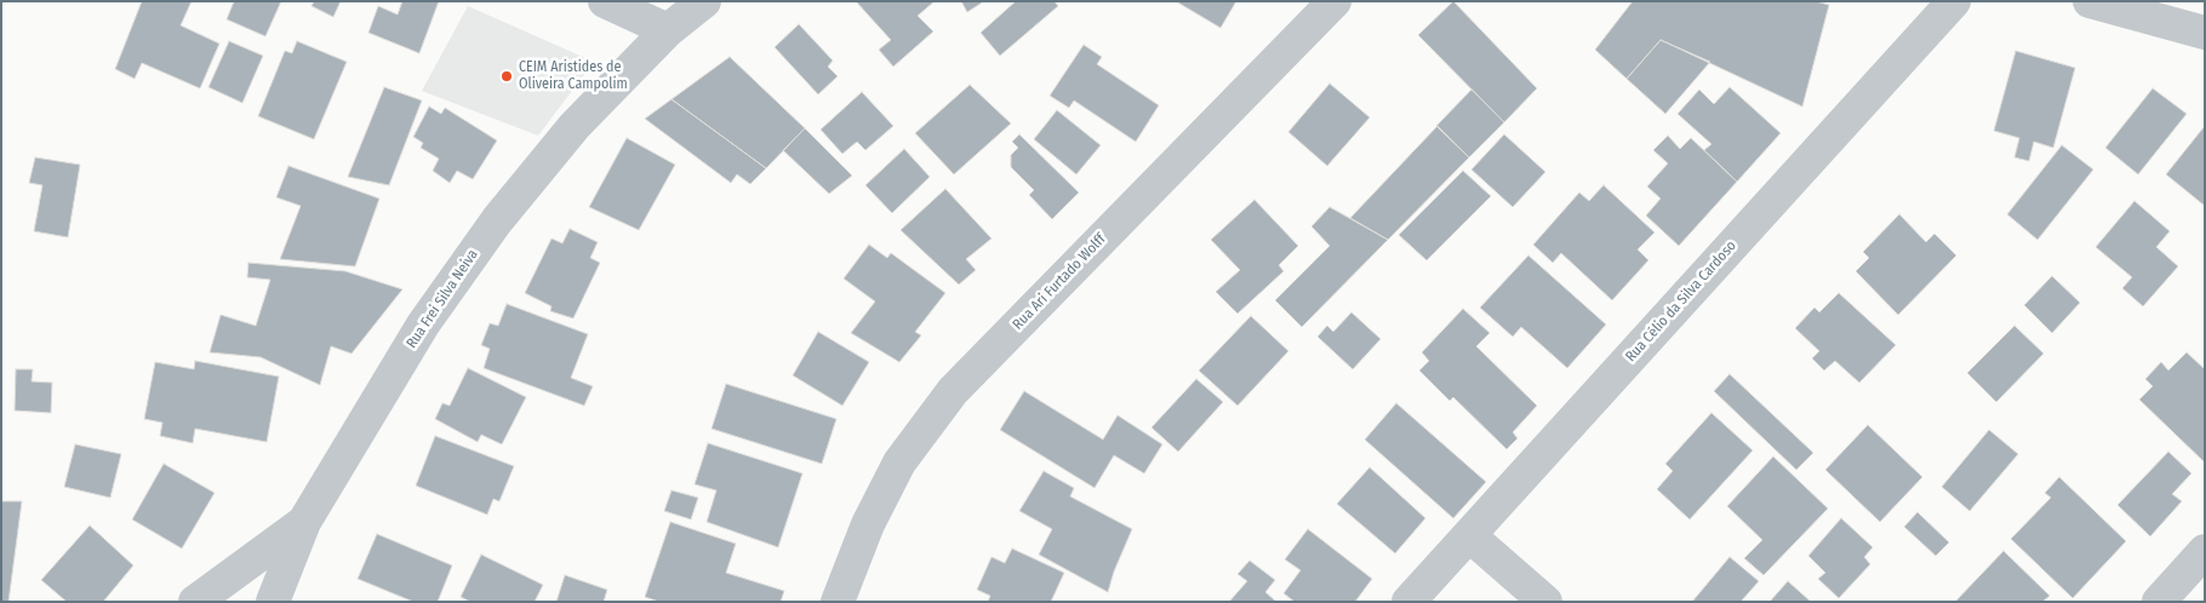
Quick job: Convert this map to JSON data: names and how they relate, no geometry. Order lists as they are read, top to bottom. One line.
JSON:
{"streets":{"street":["Rua Ari Furtado Wolff","Rua Frei Silva Neiva","Rua Célio da Silva Cardoso"]},"places":["CEIM Aristides de Oliveira Campolim"]}
